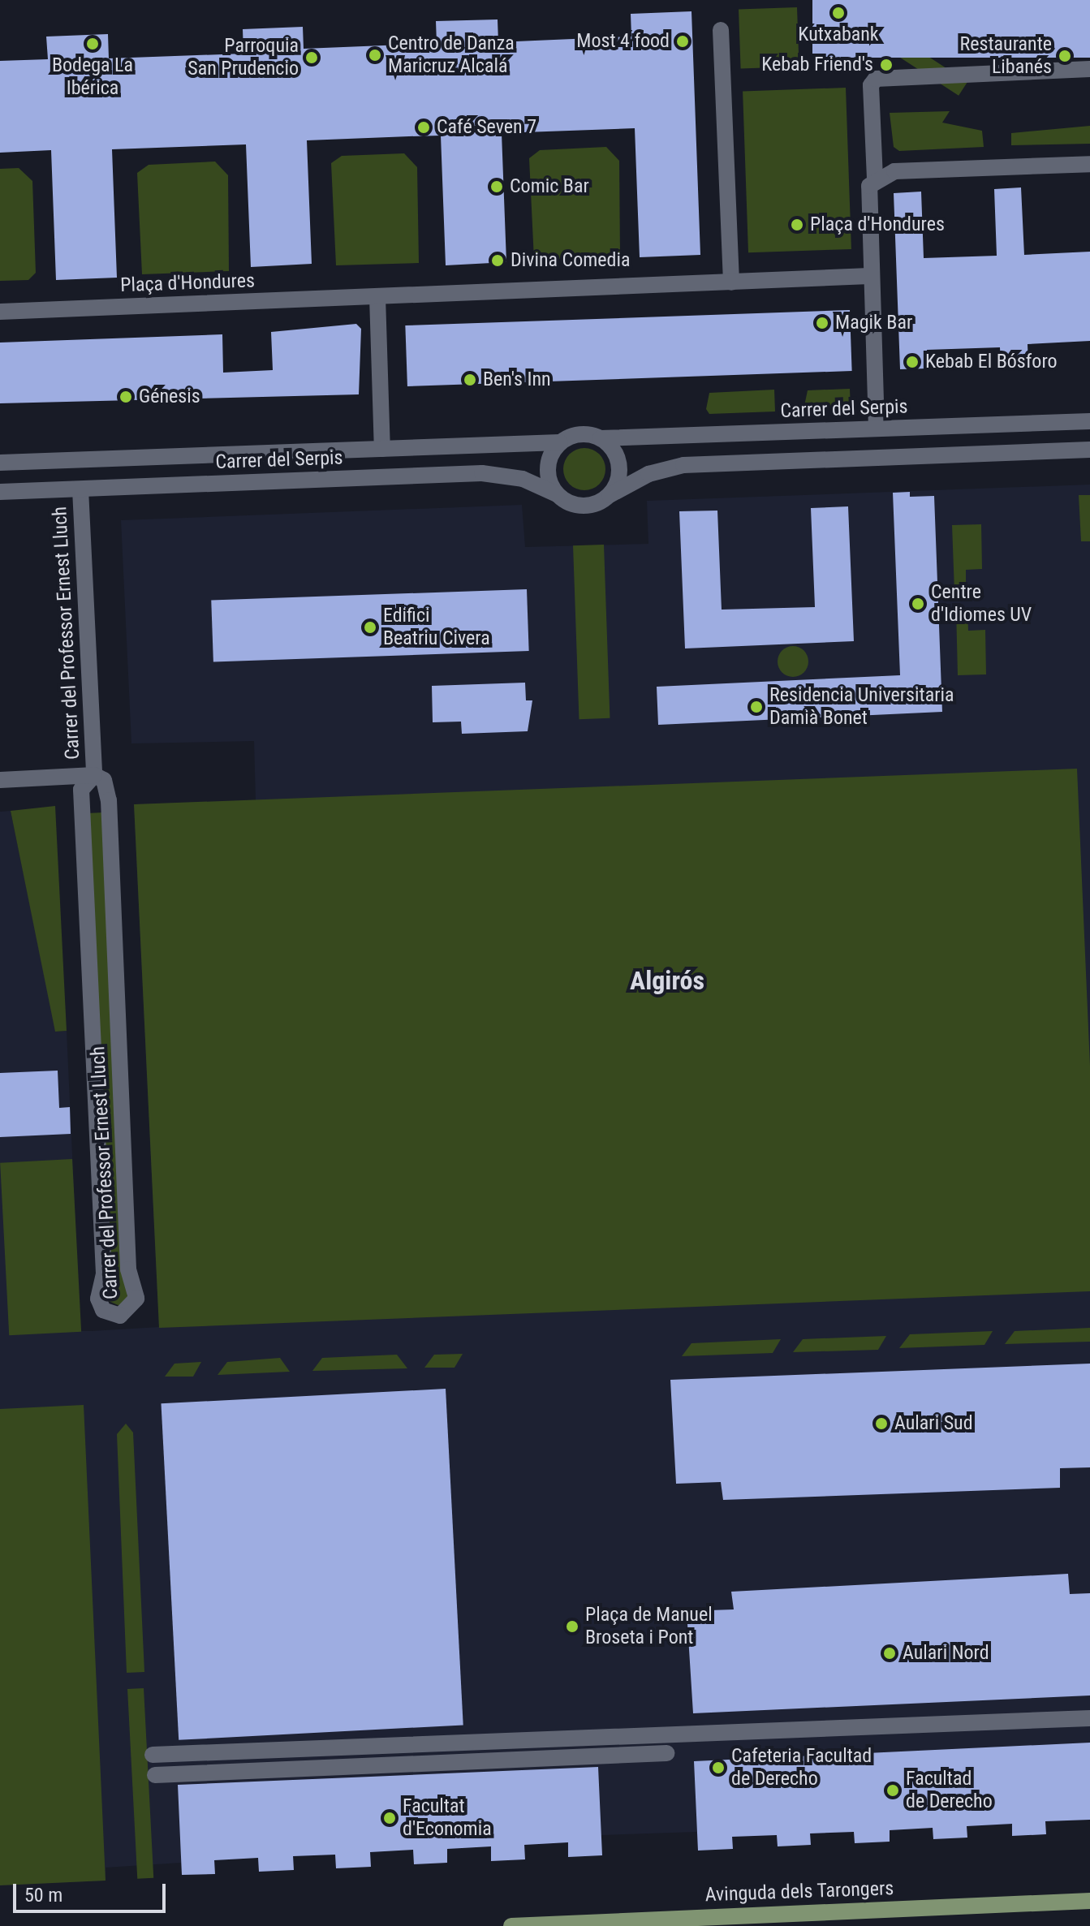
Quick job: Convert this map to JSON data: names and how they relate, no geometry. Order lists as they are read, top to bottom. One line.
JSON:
{"streets":{"main road":["Avinguda dels Tarongers"],"street":["Plaça d'Hondures","Carrer del Serpis","Carrer del Professor Ernest Lluch"]},"crossings":[["Carrer del Serpis","Carrer del Professor Ernest Lluch"]],"districts":["Algirós"],"places":["Kutxabank","Most 4 food","Bodega La Ibérica","Centro de Danza Maricruz Alcalá","Restaurante Libanés","Parroquia San Prudencio","Kebab Friend's","Café Seven 7","Comic Bar","Plaça d'Hondures","Divina Comedia","Magik Bar","Kebab El Bósforo","Ben's Inn","Génesis","Centre d'Idiomes UV","Edifici Beatriu Civera","Residencia Universitaria Damià Bonet","Aulari Sud","Plaça de Manuel Broseta i Pont","Aulari Nord","Cafeteria Facultad de Derecho","Facultad de Derecho","Facultat d'Economia"],"scale_bar":"50 m"}
